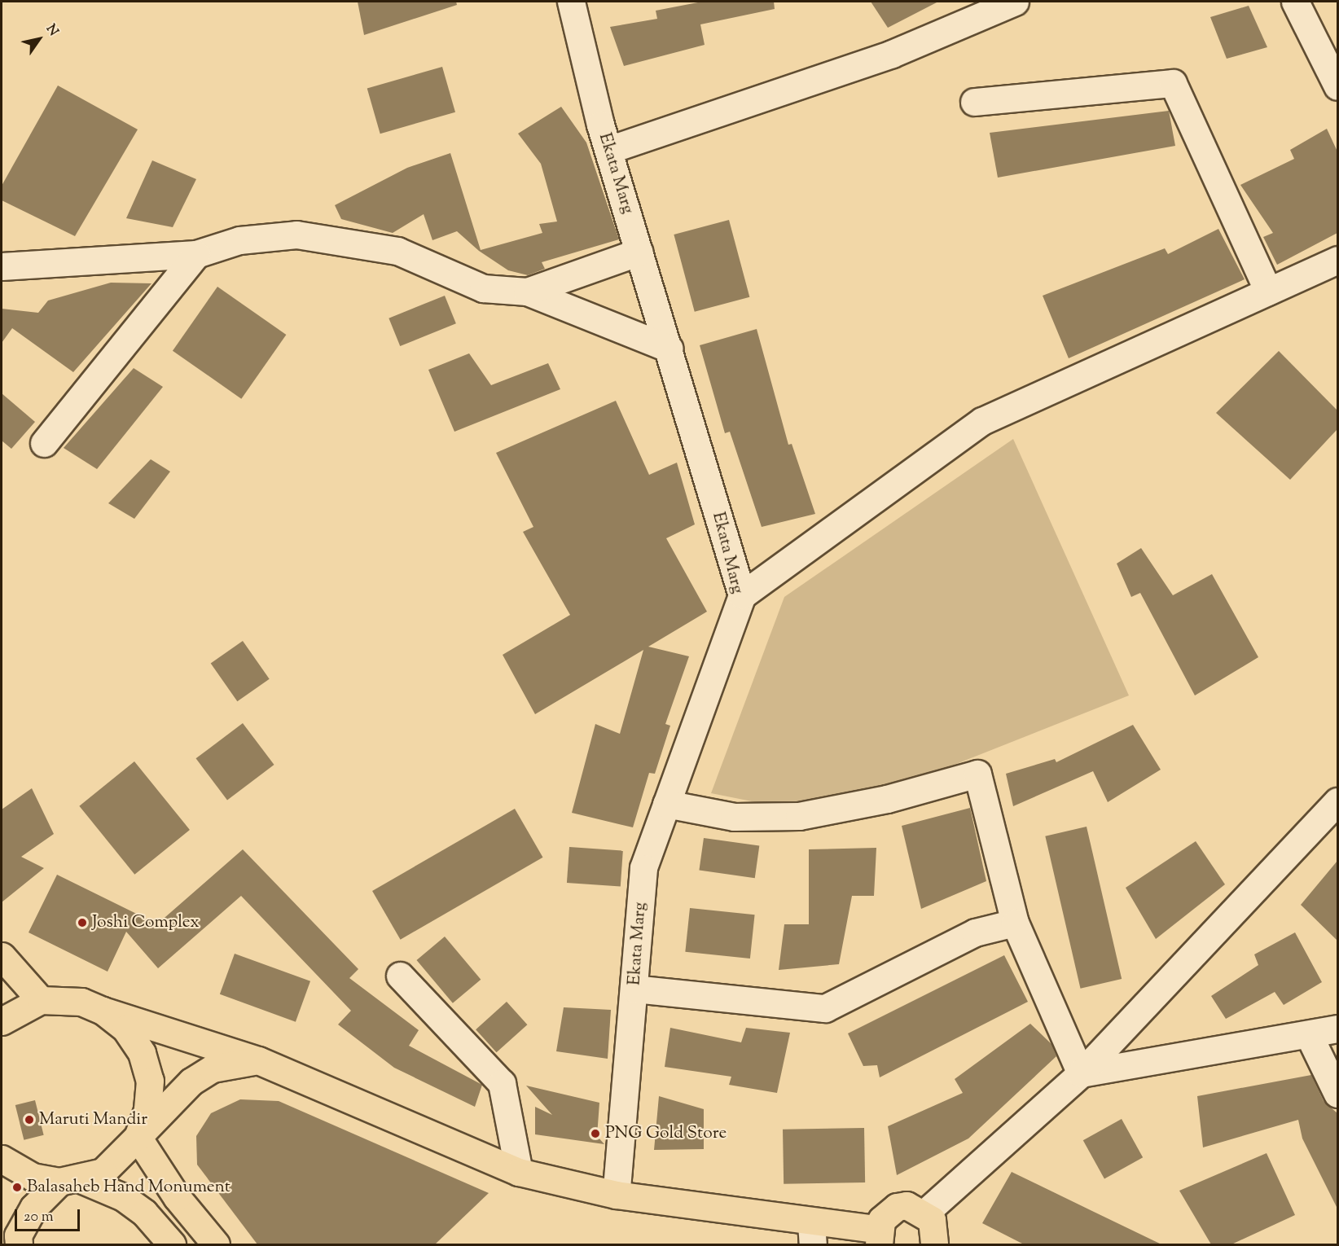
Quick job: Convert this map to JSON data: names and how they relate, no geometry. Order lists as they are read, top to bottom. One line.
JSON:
{"streets":{"street":["Ekata Marg"]},"places":["Joshi Complex","Maruti Mandir","PNG Gold Store","Balasaheb Hand Monument"],"scale_bar":"20 m","north":"top right"}
